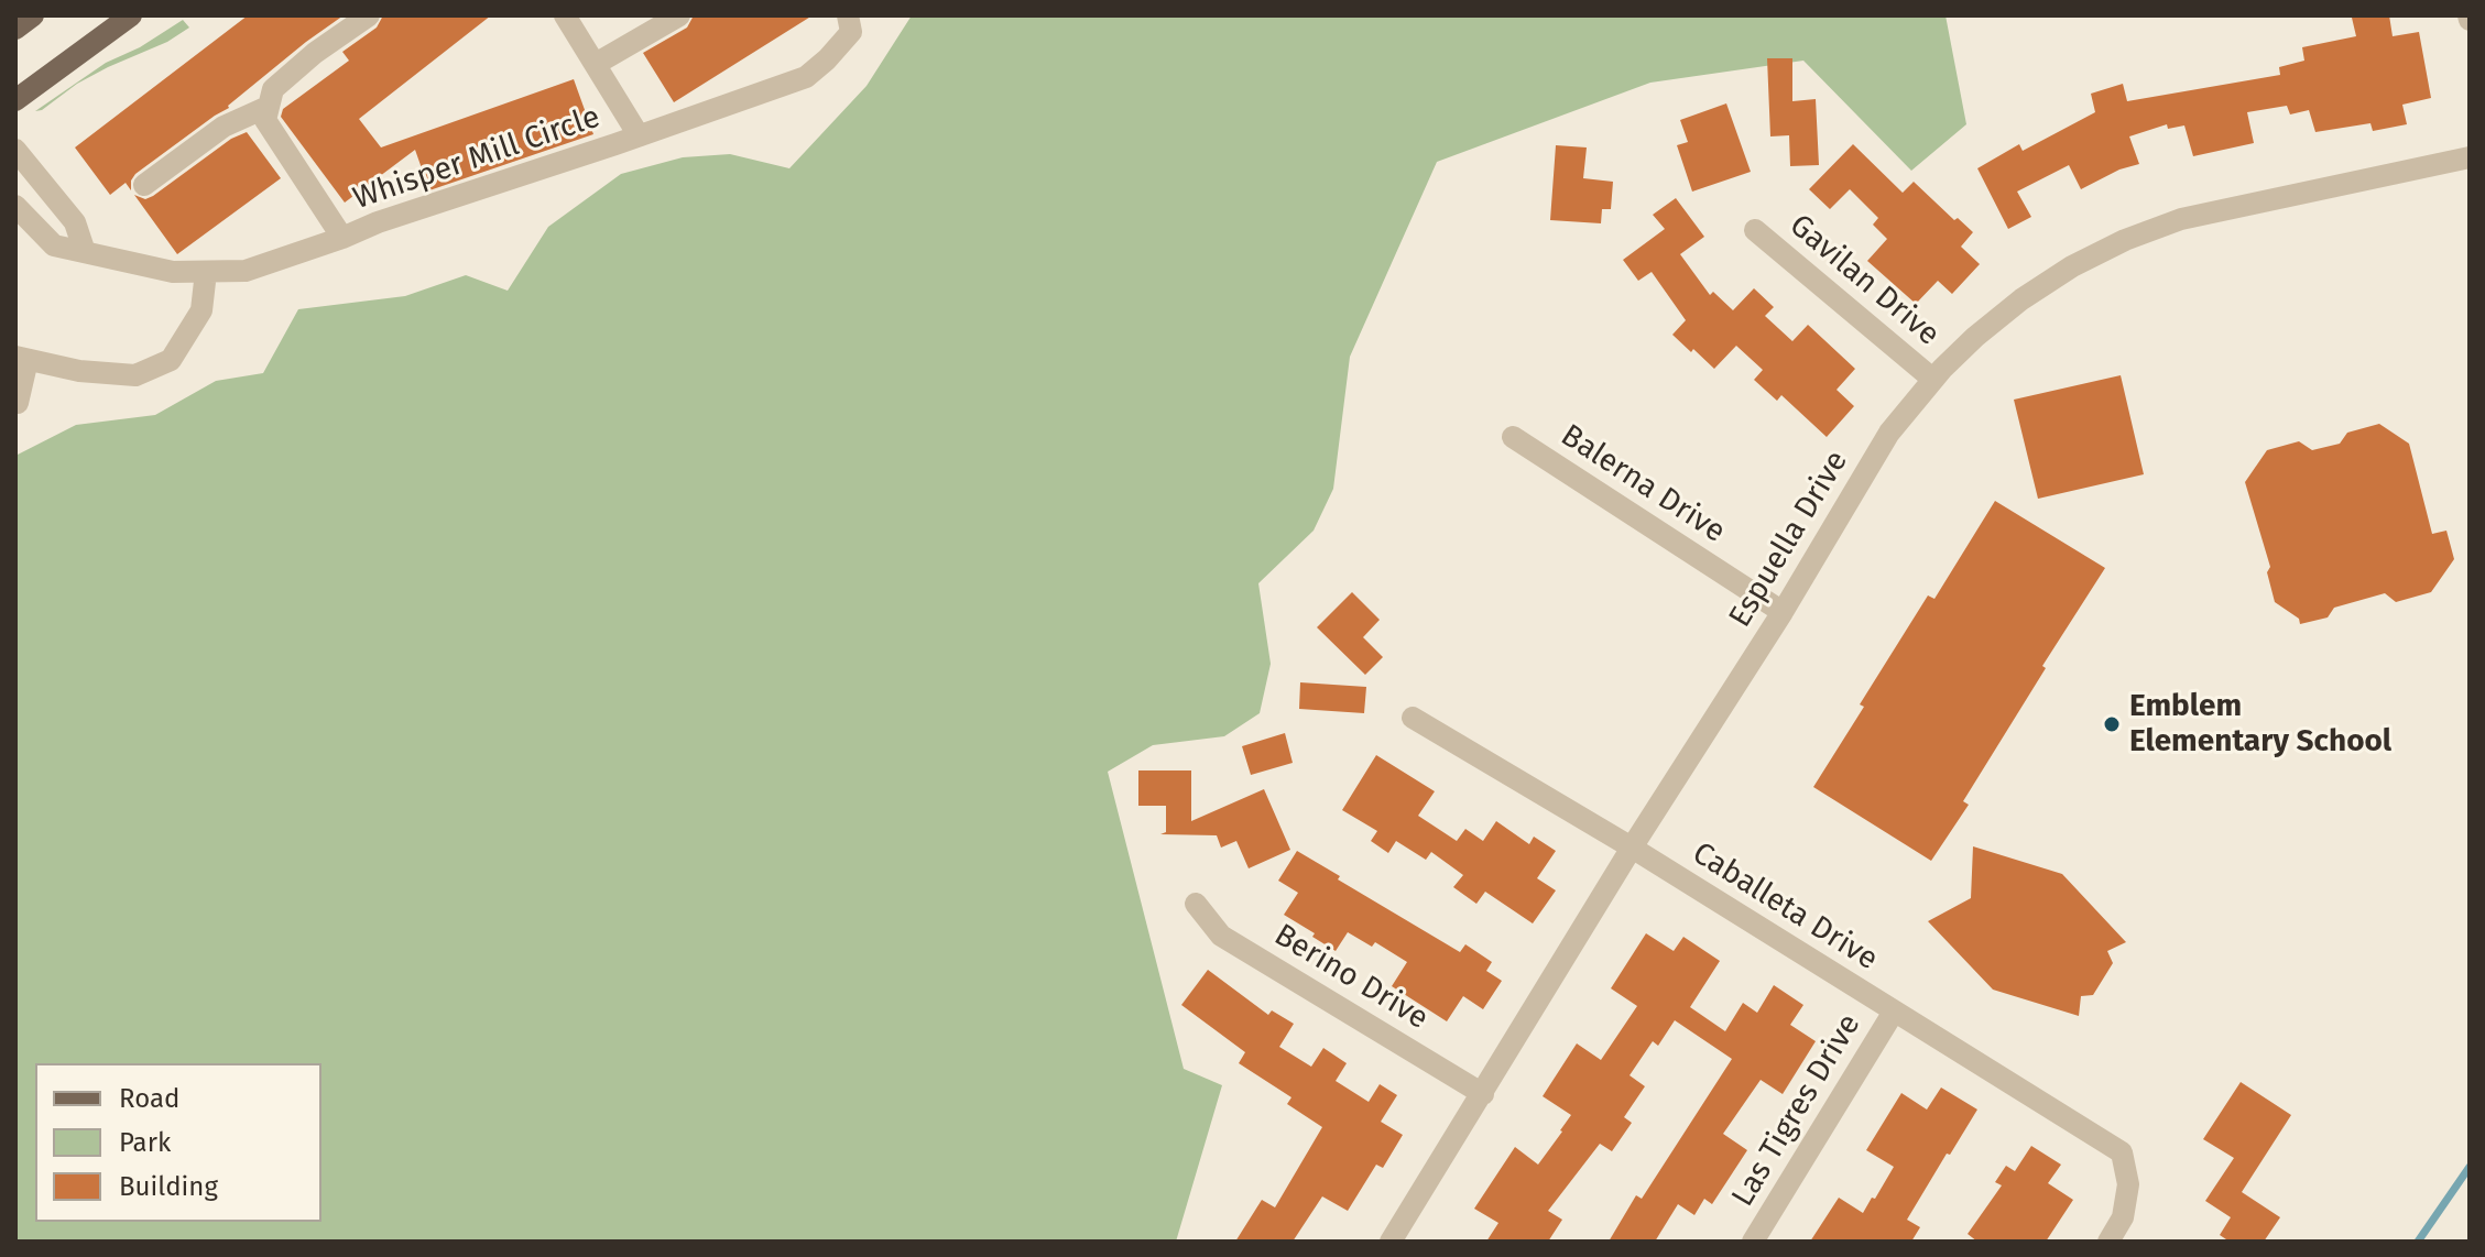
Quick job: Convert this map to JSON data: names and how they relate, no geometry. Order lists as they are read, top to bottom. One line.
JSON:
{"streets":{"street":["Whisper Mill Circle","Gavilan Drive","Balerna Drive","Espuella Drive","Caballeta Drive","Berino Drive","Las Tigres Drive"]},"crossings":[["Gavilan Drive","Espuella Drive"],["Balerna Drive","Espuella Drive"],["Espuella Drive","Caballeta Drive"],["Espuella Drive","Berino Drive"],["Caballeta Drive","Las Tigres Drive"]],"places":["Emblem Elementary School"],"legend":["Road","Park","Building"]}
